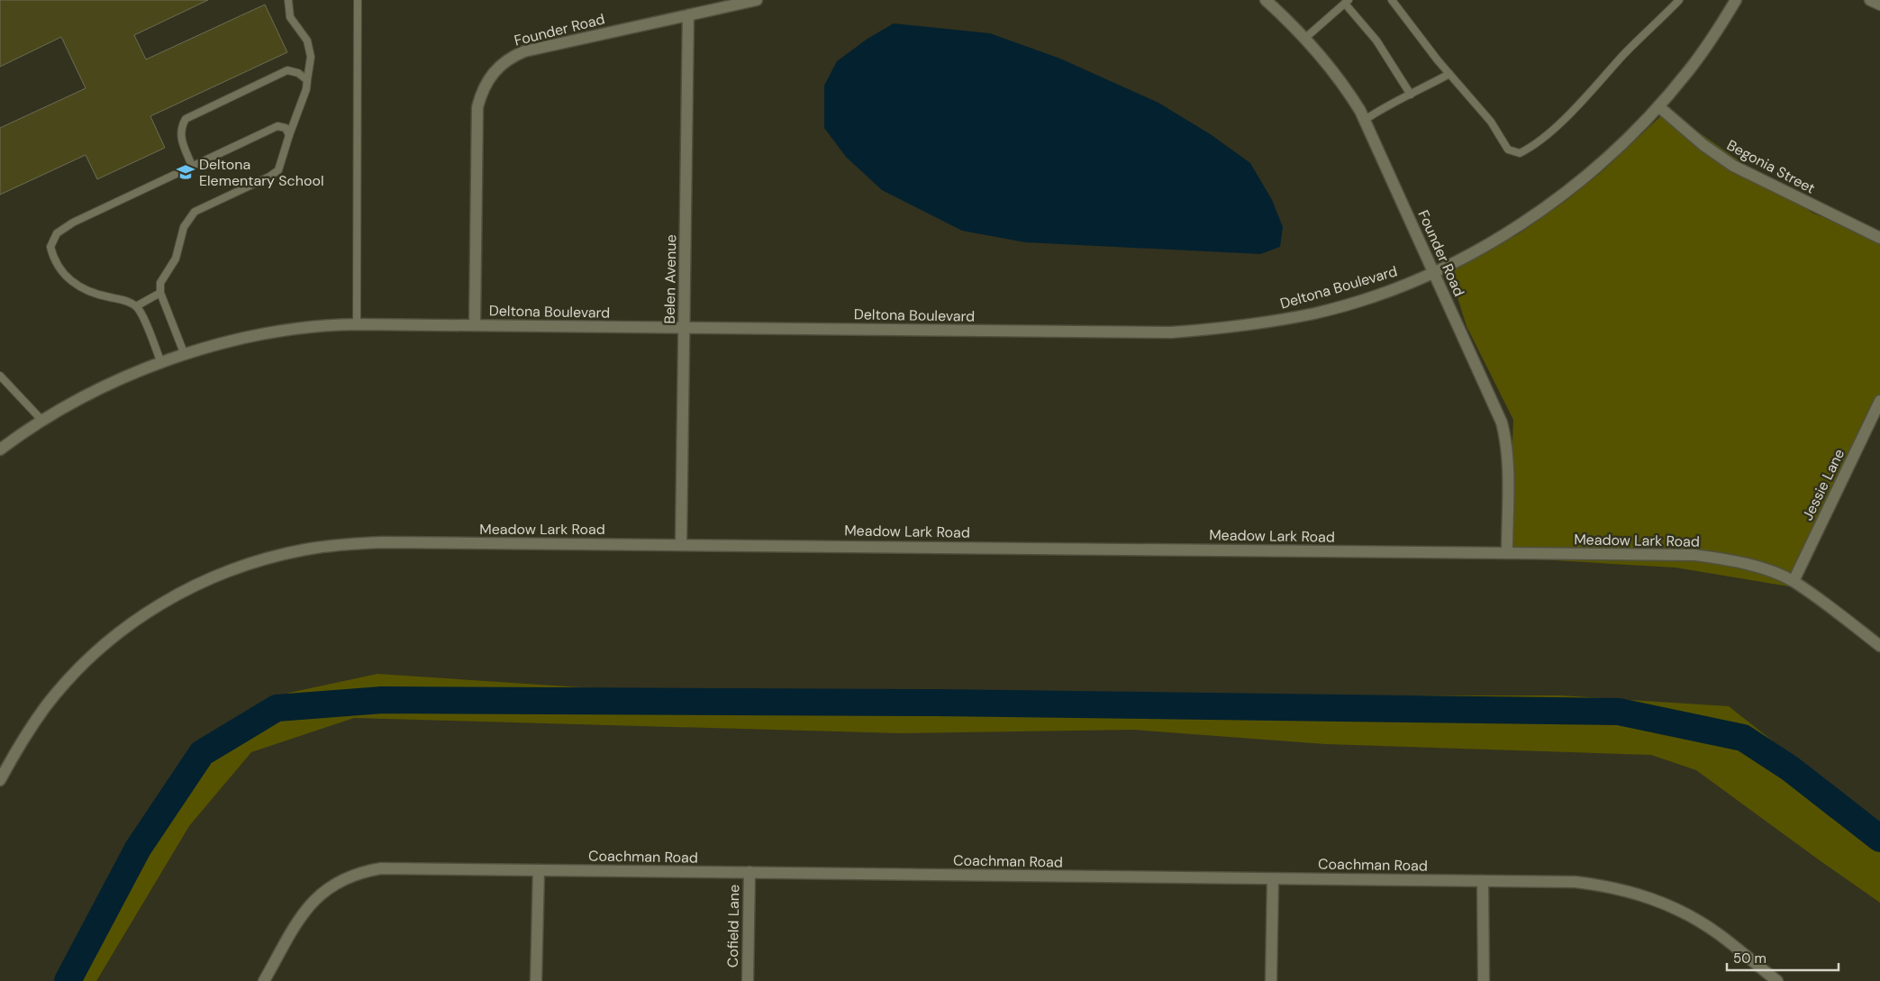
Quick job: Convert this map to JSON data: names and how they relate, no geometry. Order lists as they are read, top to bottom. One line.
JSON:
{"streets":{"street":["Founder Road","Begonia Street","Belen Avenue","Deltona Boulevard","Jessie Lane","Meadow Lark Road","Coachman Road","Cofield Lane"]},"crossings":[["Founder Road","Belen Avenue"],["Founder Road","Deltona Boulevard"],["Founder Road","Meadow Lark Road"],["Begonia Street","Deltona Boulevard"],["Belen Avenue","Deltona Boulevard"],["Belen Avenue","Meadow Lark Road"],["Jessie Lane","Meadow Lark Road"],["Coachman Road","Cofield Lane"]],"places":{"school or university":["Deltona Elementary School"]},"scale_bar":"50 m"}
